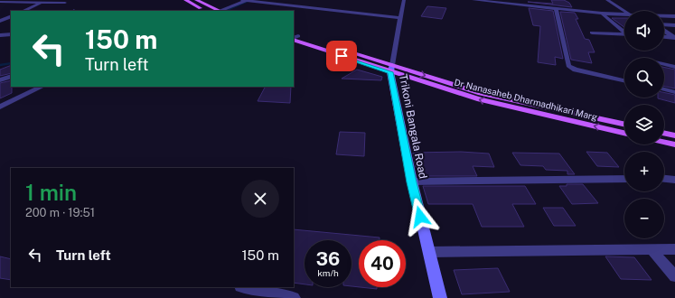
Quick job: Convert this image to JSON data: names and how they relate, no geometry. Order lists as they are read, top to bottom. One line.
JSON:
{"streets":{"main road":["Dr Nanasaheb Dharmadhikari Marg"],"street":["Trikoni Bangala Road"]},"crossings":[["Dr Nanasaheb Dharmadhikari Marg","Trikoni Bangala Road"]],"page":{"map_buttons":["+","−"],"turn":["150 m","Turn left"],"heading":["1 min","200 m · 19:51"],"list":[{"name":"Turn left","value":"150 m"}],"speed":"36 km/h","limit":"40"}}
